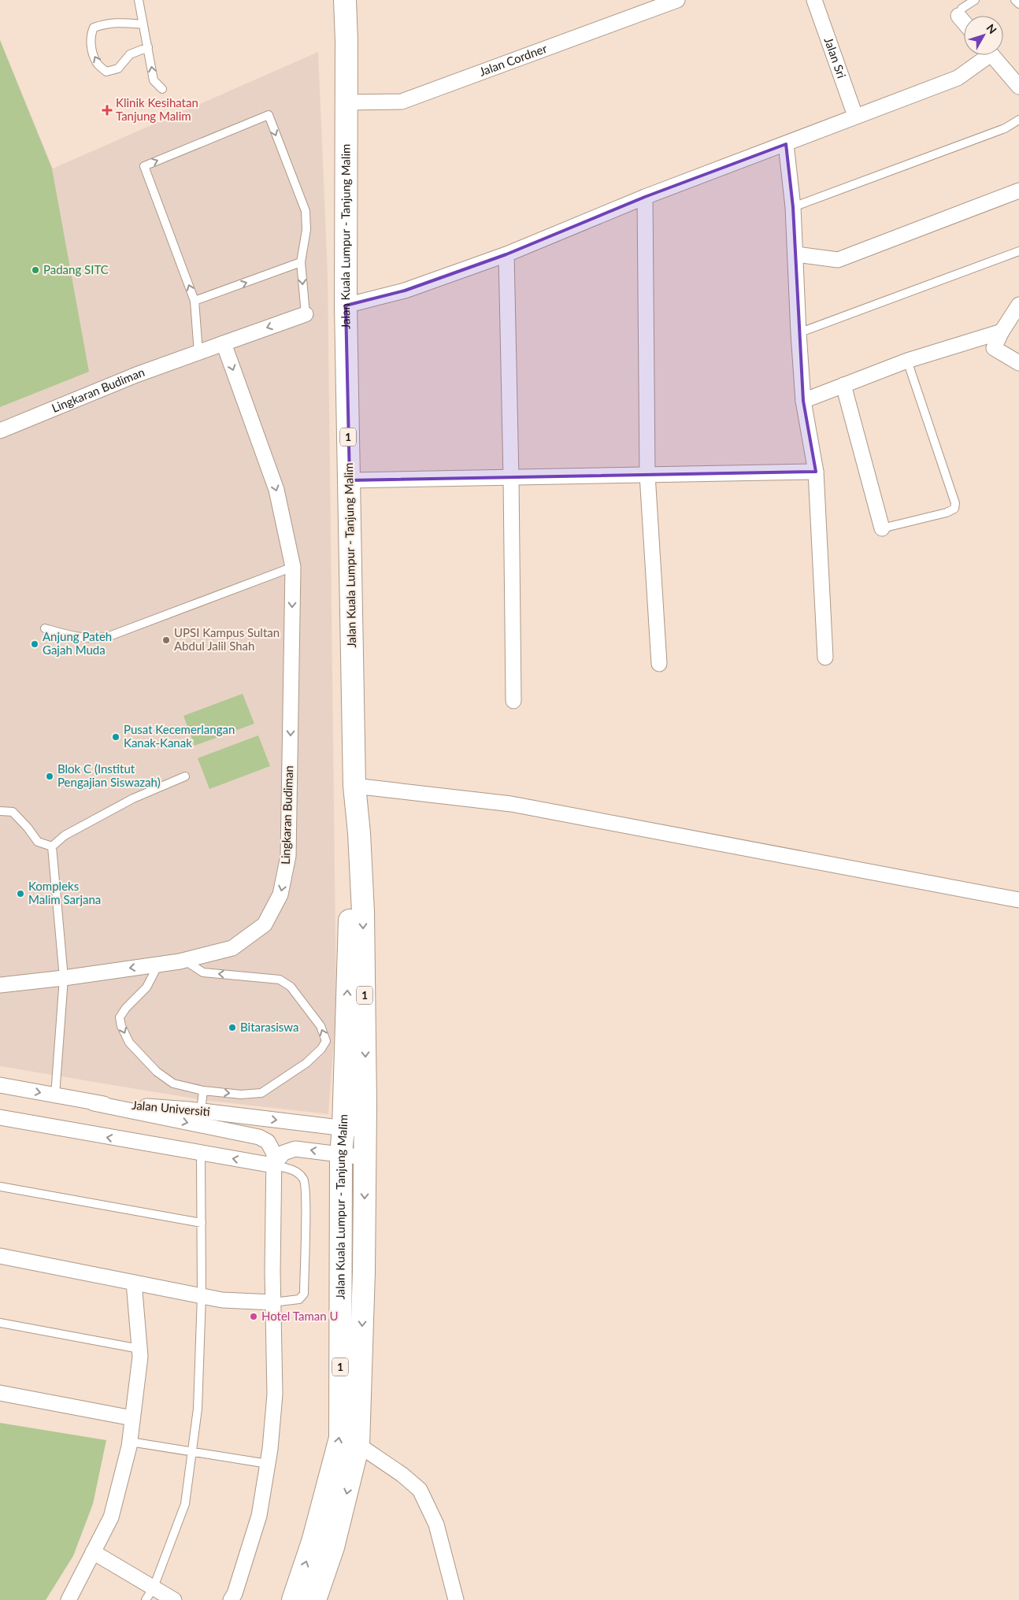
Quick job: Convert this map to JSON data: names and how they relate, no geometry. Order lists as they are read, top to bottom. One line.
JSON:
{"streets":{"main road":["Jalan Kuala Lumpur - Tanjung Malim","1"],"street":["Jalan Sri","Jalan Cordner","Lingkaran Budiman","Jalan Universiti"]},"crossings":[["Jalan Cordner","Jalan Kuala Lumpur - Tanjung Malim"],["Jalan Kuala Lumpur - Tanjung Malim","1"],["Jalan Kuala Lumpur - Tanjung Malim","Jalan Universiti"]],"one_way":["Lingkaran Budiman"],"places":{"health":["Klinik Kesihatan Tanjung Malim"],"other":["Padang SITC","UPSI Kampus Sultan Abdul Jalil Shah","Anjung Pateh Gajah Muda","Pusat Kecemerlangan Kanak-Kanak","Blok C (Institut Pengajian Siswazah)","Kompleks Malim Sarjana","Bitarasiswa","Hotel Taman U"]},"north":"top right"}
